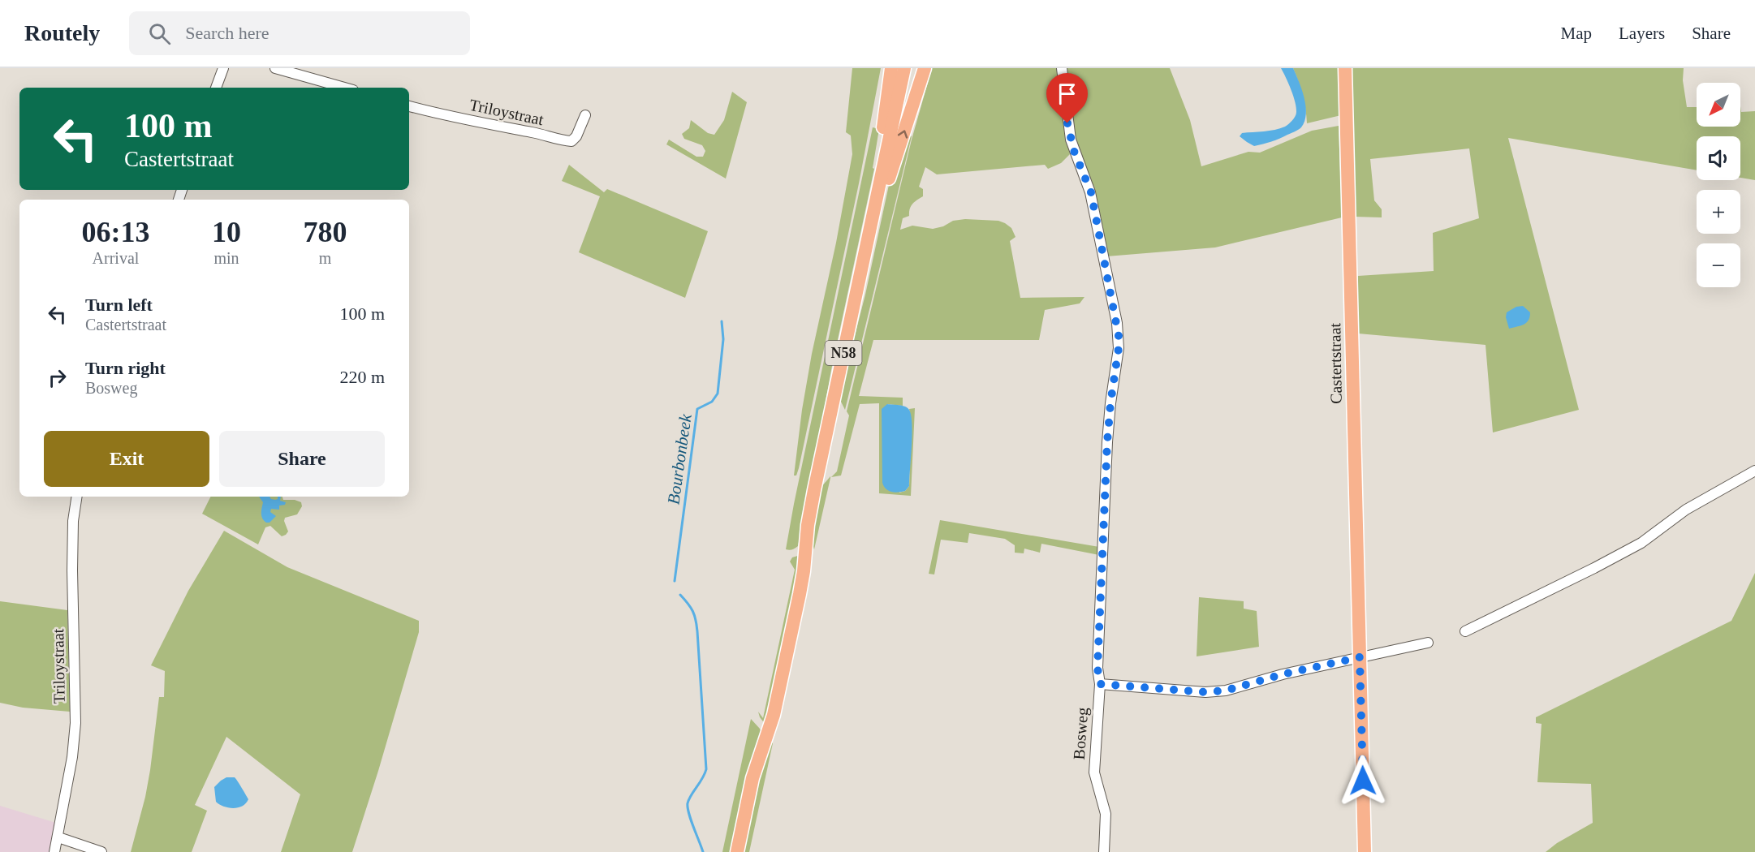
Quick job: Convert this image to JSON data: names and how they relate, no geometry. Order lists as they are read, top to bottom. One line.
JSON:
{"streets":{"main road":["N58","Castertstraat"],"street":["Triloystraat","Bosweg"]},"water":["Bourbonbeek"],"north":"bottom left","page":{"header":"Routely","search":"Search here","nav":["Map","Layers","Share"],"map_buttons":["+","−"],"turn":["100 m","Castertstraat"],"eta":["06:13","Arrival","10","min","780","m"],"list":[{"name":"Turn left","note":"Castertstraat","value":"100 m"},{"name":"Turn right","note":"Bosweg","value":"220 m"}],"buttons":["Exit","Share"]}}
